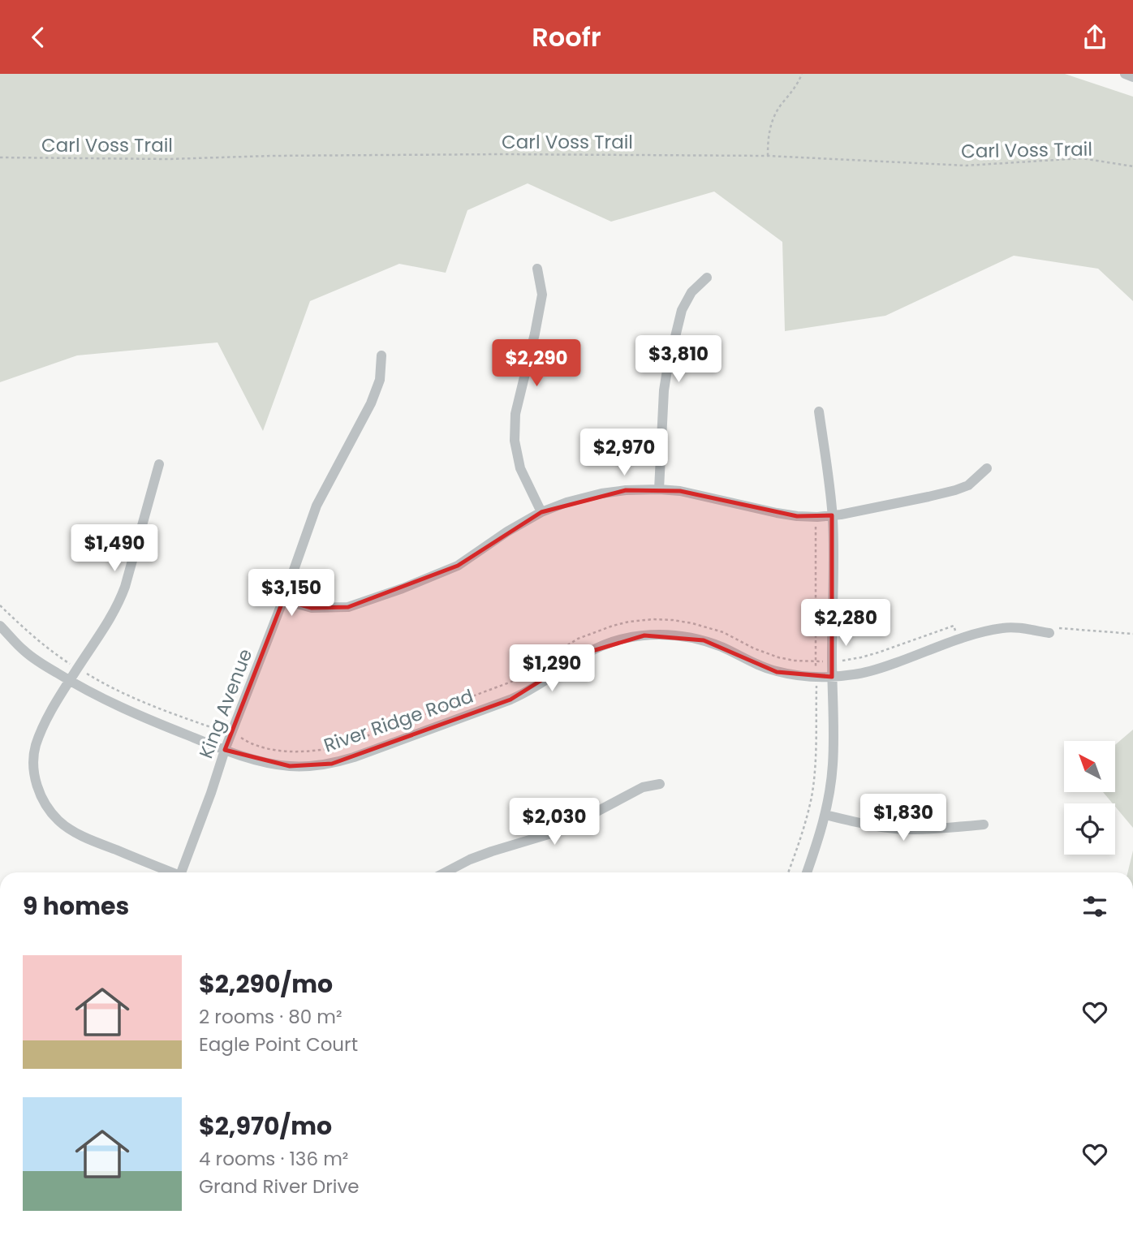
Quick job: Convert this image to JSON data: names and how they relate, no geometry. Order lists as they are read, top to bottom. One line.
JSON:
{"streets":{"street":["King Avenue","River Ridge Road"],"path":["Carl Voss Trail"]},"crossings":[["King Avenue","River Ridge Road"]],"north":"top left","page":{"header":"Roofr","price":["$3,810","$2,290","$2,970","$1,490","$3,150","$2,280","$1,290","$1,830","$2,030"],"heading":"9 homes","list":[{"name":"$2,290/mo","note":"2 rooms · 80 m² · Eagle Point Court"},{"name":"$2,970/mo","note":"4 rooms · 136 m² · Grand River Drive"}]}}
